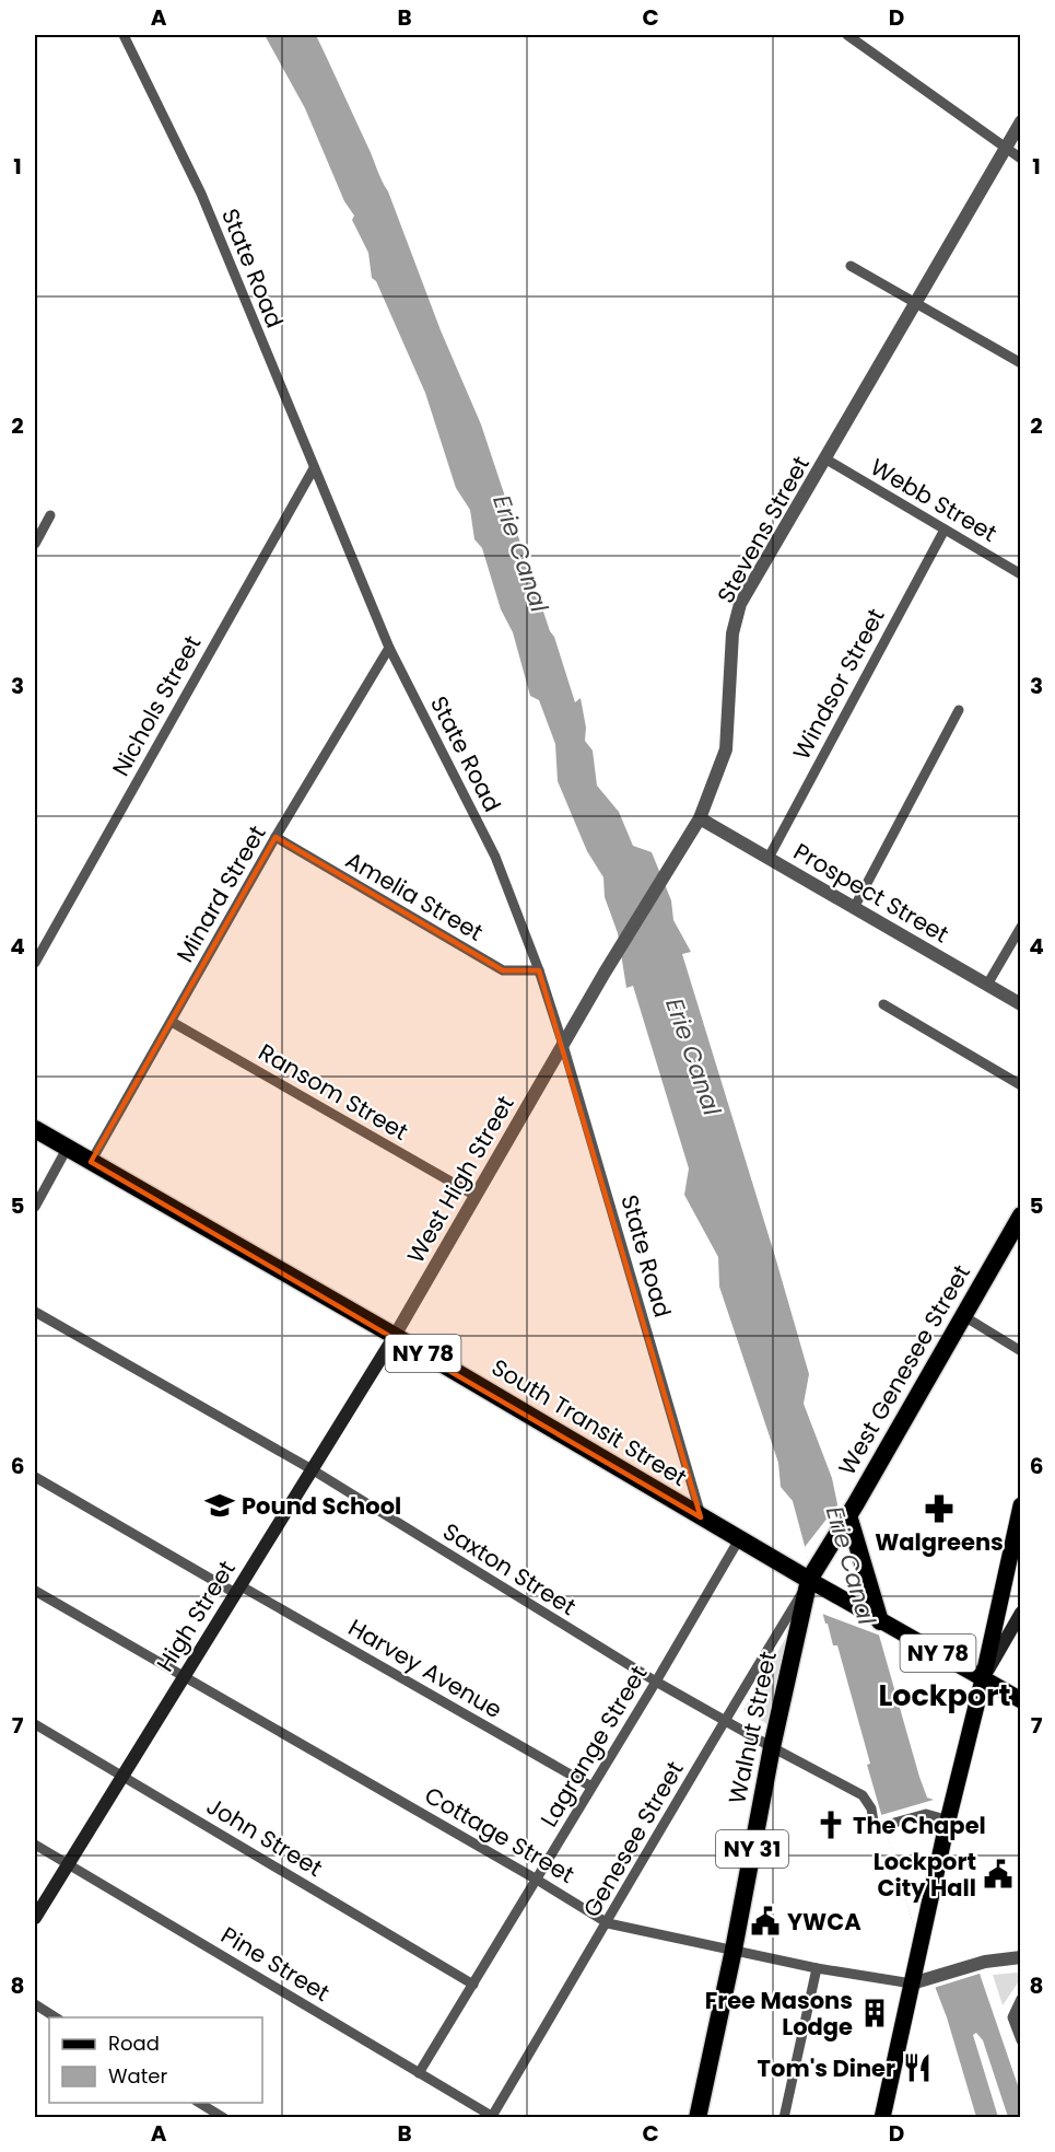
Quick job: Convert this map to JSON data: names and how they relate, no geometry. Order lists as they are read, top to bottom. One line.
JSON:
{"streets":{"highway":["NY 78","West Genesee Street","South Transit Street","Walnut Street","NY 31"],"main road":["High Street"],"street":["State Road","Webb Street","Stevens Street","Windsor Street","Nichols Street","Prospect Street","Minard Street","Amelia Street","Ransom Street","West High Street","Saxton Street","Harvey Avenue","Lagrange Street","Cottage Street","John Street","Genesee Street","Pine Street"]},"crossings":[["State Road","Stevens Street"],["State Road","Nichols Street"],["State Road","Minard Street"],["State Road","Amelia Street"],["State Road","West High Street"],["State Road","South Transit Street"],["Webb Street","Stevens Street"],["Webb Street","Windsor Street"],["Stevens Street","Prospect Street"],["Stevens Street","West High Street"],["Windsor Street","Prospect Street"],["Minard Street","Amelia Street"],["Minard Street","Ransom Street"],["Minard Street","South Transit Street"],["Ransom Street","West High Street"],["West High Street","South Transit Street"],["West High Street","High Street"],["NY 78","South Transit Street"],["West Genesee Street","South Transit Street"],["West Genesee Street","Walnut Street"],["West Genesee Street","Genesee Street"],["South Transit Street","High Street"],["South Transit Street","Walnut Street"],["South Transit Street","Lagrange Street"],["South Transit Street","Genesee Street"],["Saxton Street","High Street"],["Saxton Street","Walnut Street"],["Saxton Street","Lagrange Street"],["Saxton Street","Genesee Street"],["High Street","Harvey Avenue"],["High Street","Cottage Street"],["High Street","John Street"],["High Street","Pine Street"],["Harvey Avenue","Lagrange Street"],["Walnut Street","Cottage Street"],["Walnut Street","Genesee Street"],["Lagrange Street","Cottage Street"],["Lagrange Street","John Street"],["Lagrange Street","Pine Street"],["Cottage Street","Genesee Street"],["Genesee Street","Pine Street"]],"districts":["Lockport"],"water":["Erie Canal"],"places":{"school or university":["Pound School"],"pharmacy":["Walgreens"],"church":["The Chapel"],"public building":["Lockport City Hall","YWCA"],"building":["Free Masons Lodge"],"restaurant":["Tom's Diner"]},"legend":["Road","Water"],"grid":{"columns":["A","B","C","D"],"rows":["1","2","3","4","5","6","7","8"]}}
